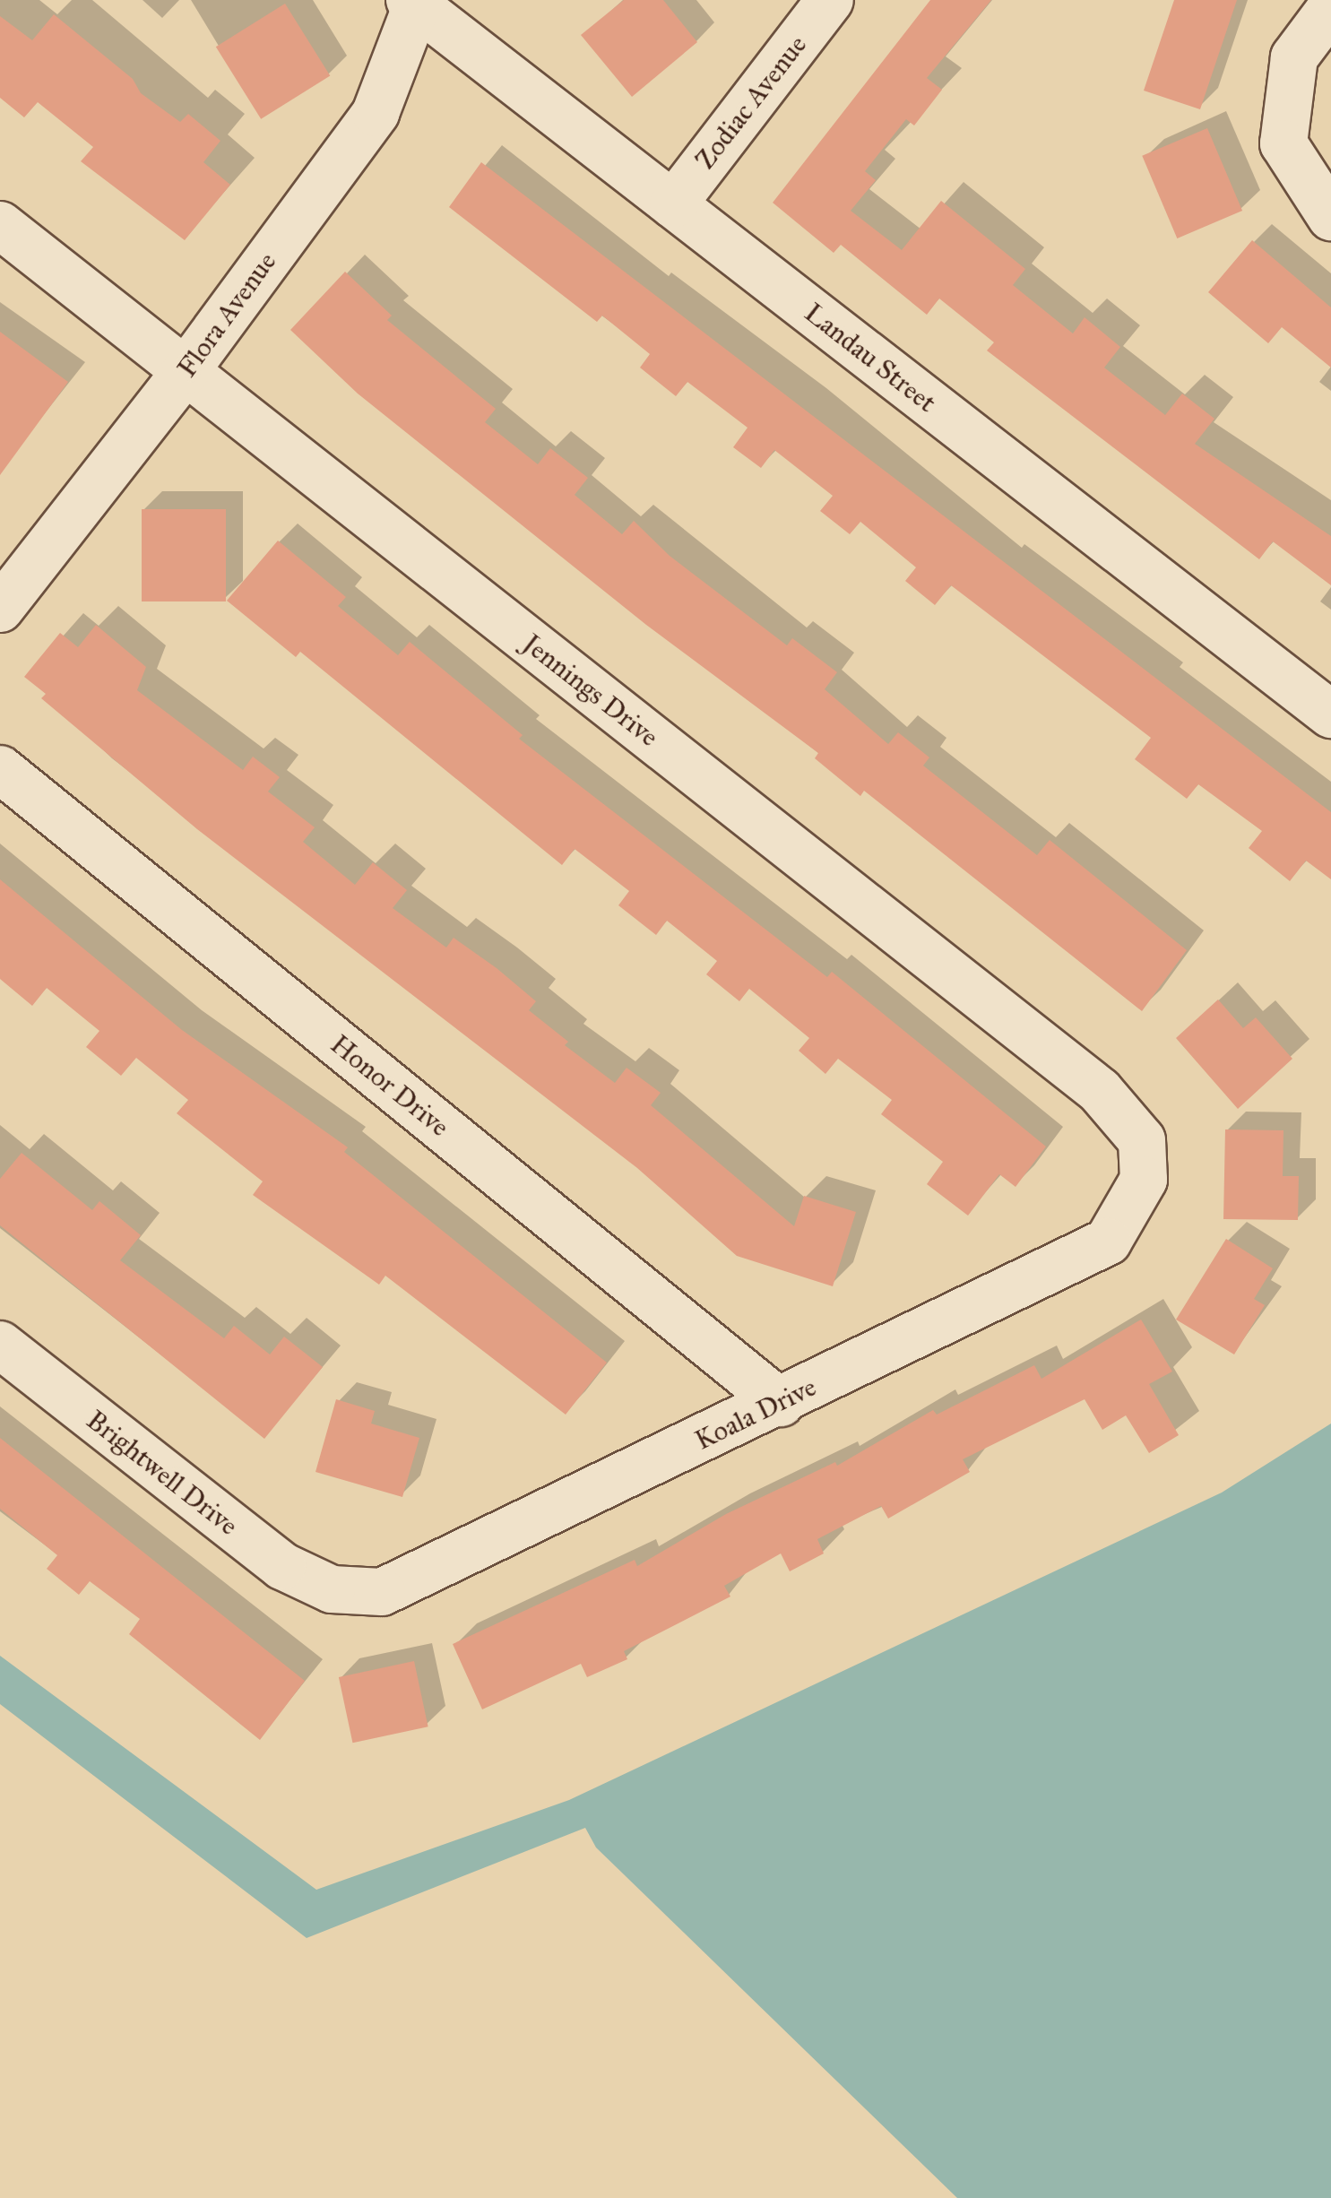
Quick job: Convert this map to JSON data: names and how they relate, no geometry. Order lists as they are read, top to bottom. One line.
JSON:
{"streets":{"street":["Zodiac Avenue","Flora Avenue","Landau Street","Jennings Drive","Honor Drive","Koala Drive","Brightwell Drive"]},"crossings":[["Zodiac Avenue","Landau Street"],["Flora Avenue","Landau Street"],["Flora Avenue","Jennings Drive"],["Jennings Drive","Koala Drive"],["Honor Drive","Koala Drive"],["Koala Drive","Brightwell Drive"]]}
